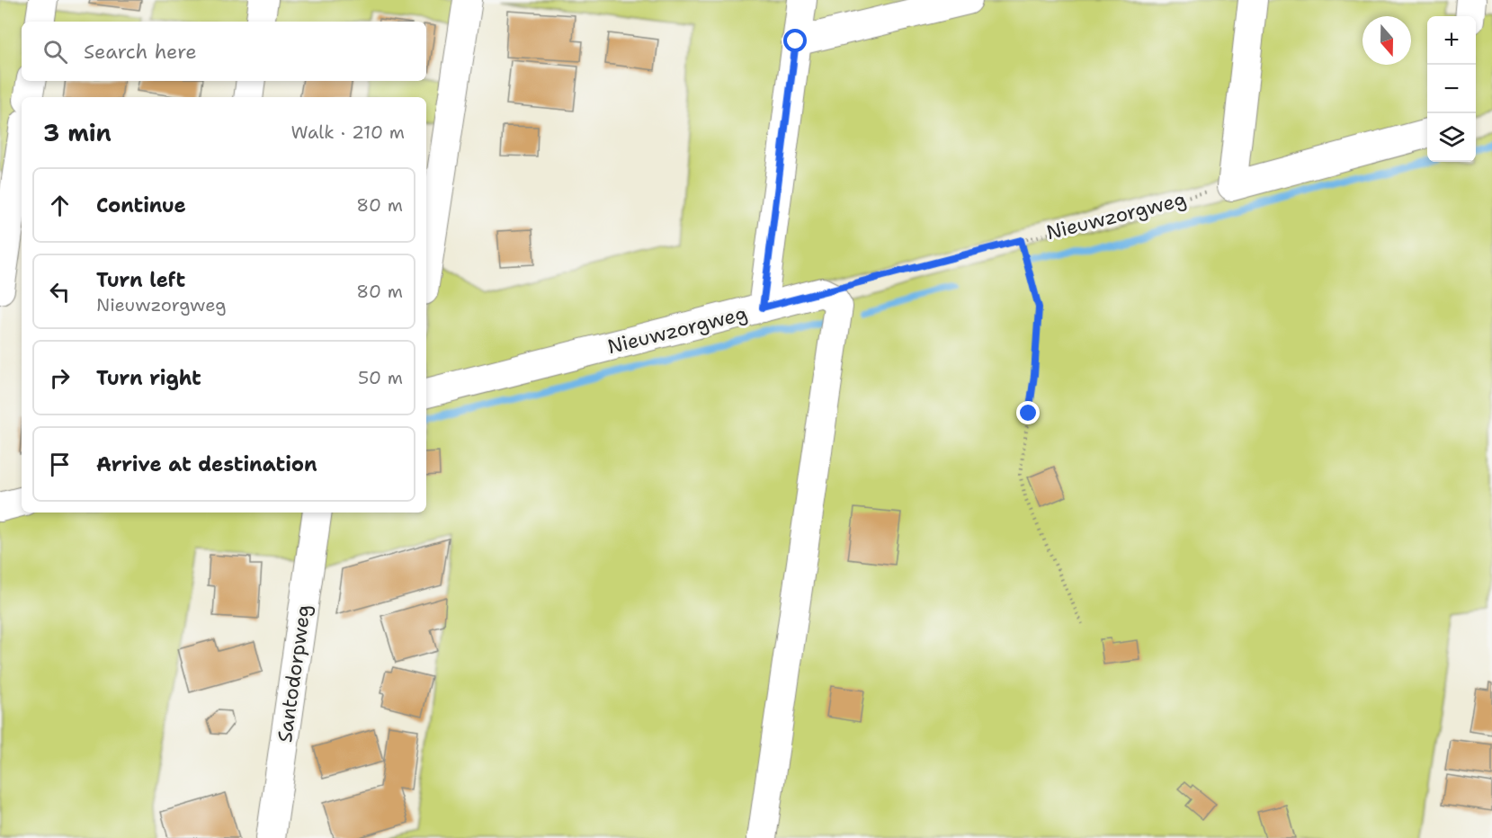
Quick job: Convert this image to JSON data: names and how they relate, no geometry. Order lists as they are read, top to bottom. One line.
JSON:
{"streets":{"street":["Nieuwzorgweg","Santodorpweg"]},"north":"bottom","page":{"map_buttons":["+","−"],"search":"Search here","heading":["3 min","Walk · 210 m"],"list":[["Continue","80 m"],["Turn left","Nieuwzorgweg","80 m"],["Turn right","50 m"],"Arrive at destination"]}}
